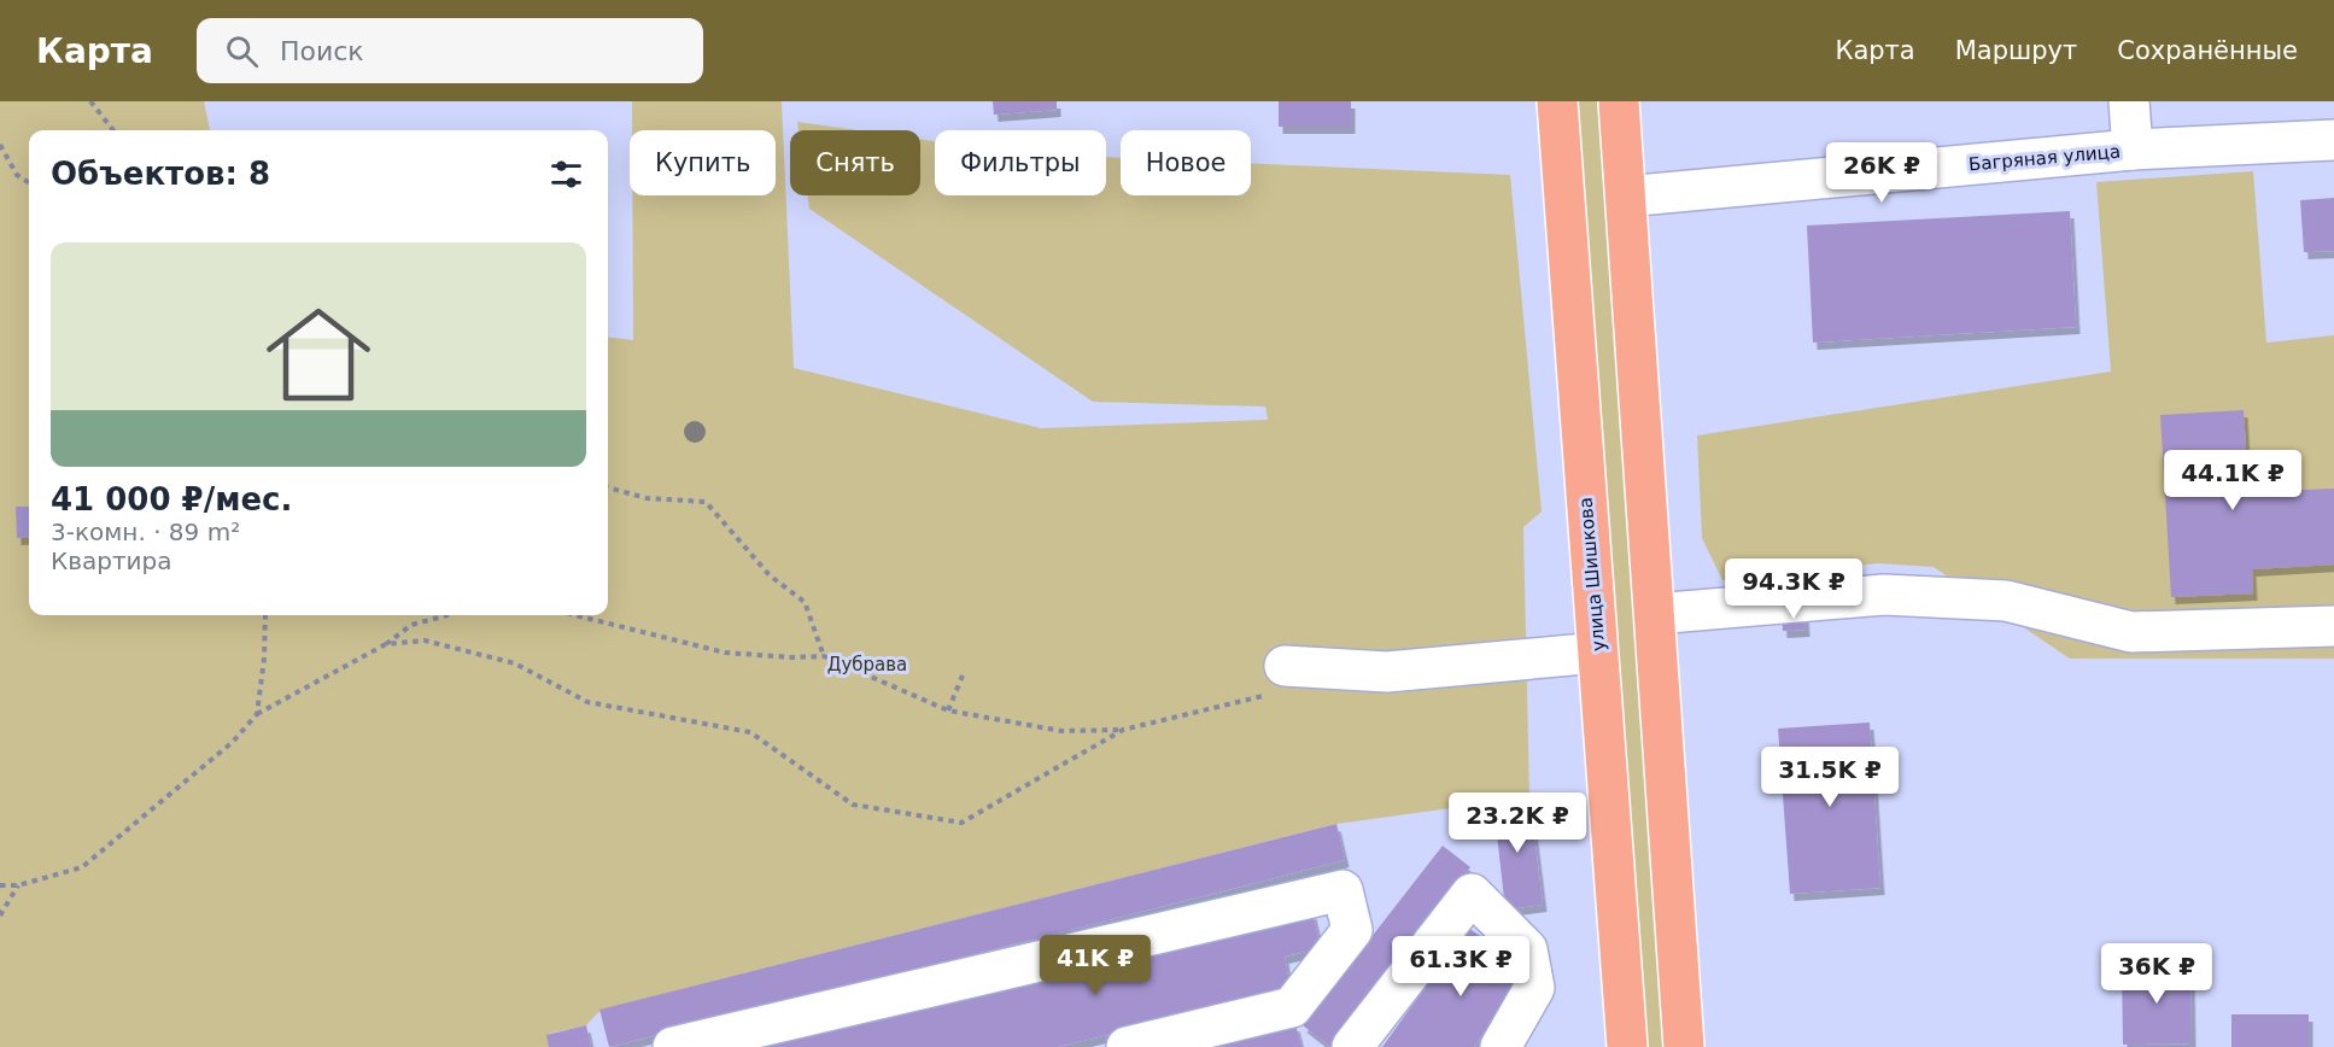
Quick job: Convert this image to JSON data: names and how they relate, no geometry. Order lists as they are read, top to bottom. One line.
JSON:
{"streets":{"main road":["улица Шишкова"],"street":["Багряная улица"]},"parks":["Дубрава"],"page":{"header":"Карта","search":"Поиск","nav":["Карта","Маршрут","Сохранённые"],"chip":["Купить","Снять","Фильтры","Новое"],"heading":"Объектов: 8","price":["26K ₽","44.1K ₽","94.3K ₽","31.5K ₽","23.2K ₽","41K ₽","61.3K ₽","36K ₽"],"list":[{"name":"41 000 ₽/мес.","note":"3-комн. · 89 m² · Квартира"}]}}
